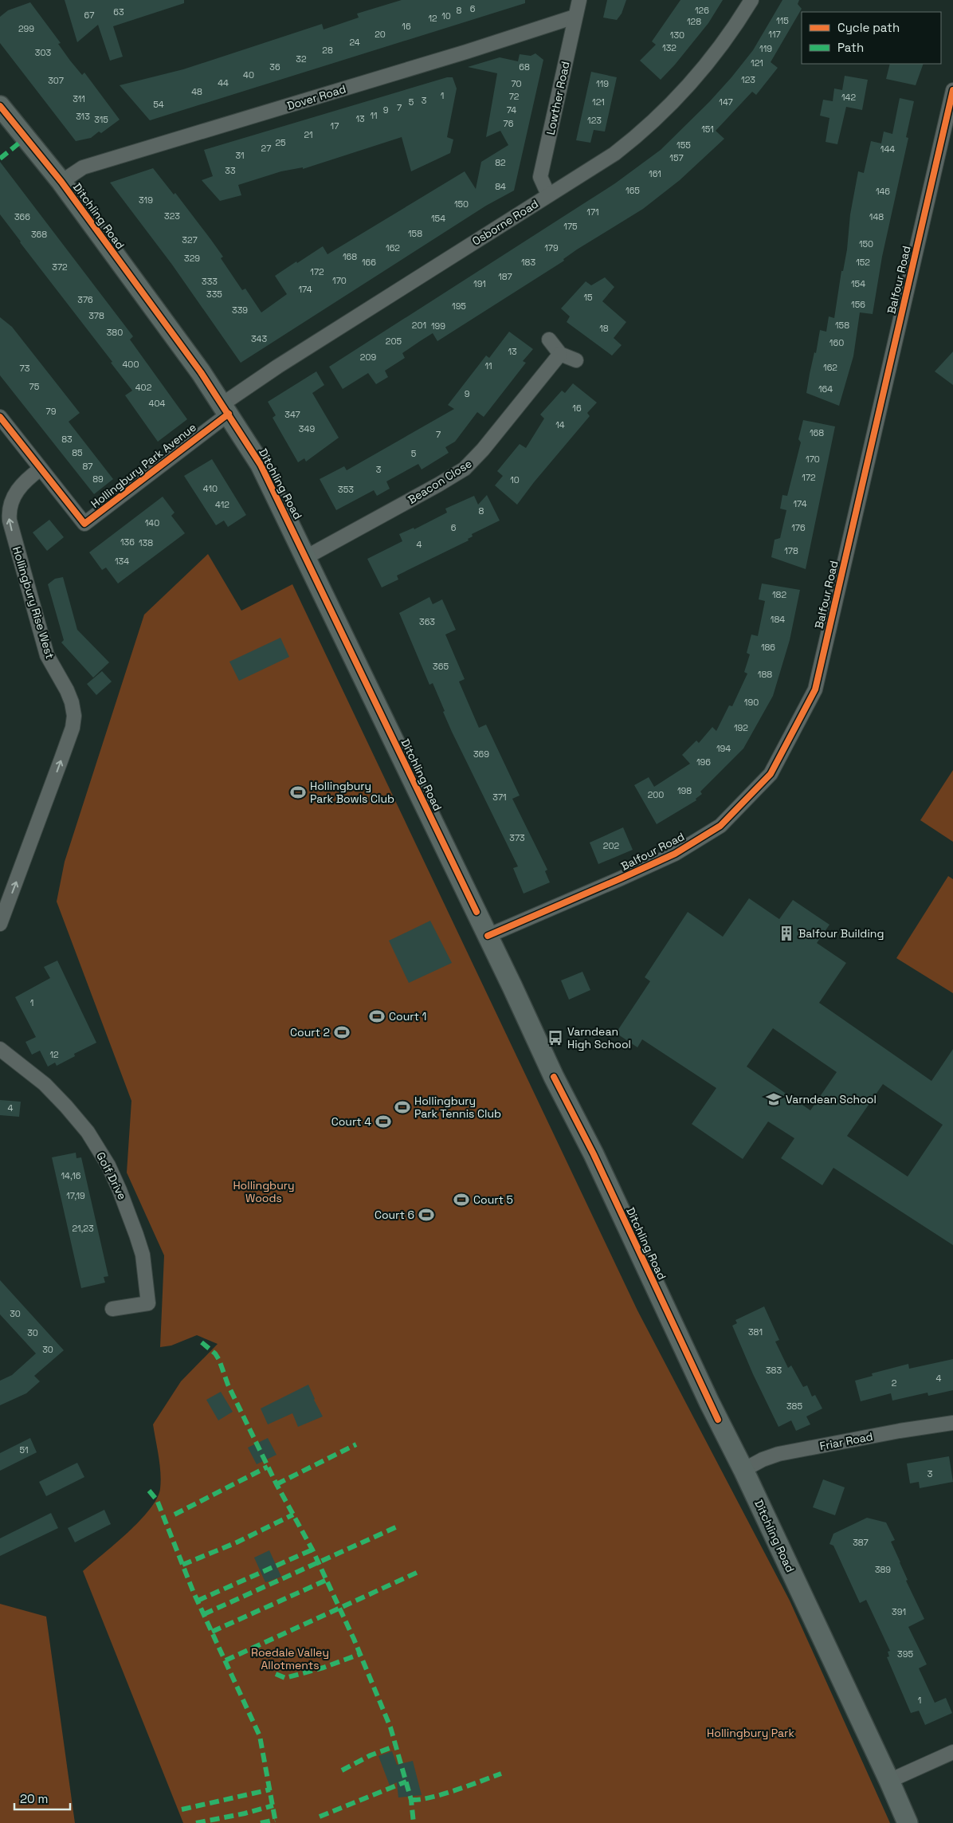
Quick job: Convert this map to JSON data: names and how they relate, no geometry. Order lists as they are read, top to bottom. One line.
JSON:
{"streets":{"street":["Dover Road","Lowther Road","Ditchling Road","Osborne Road","Balfour Road","Hollingbury Park Avenue","Beacon Close","Hollingbury Rise West","Golf Drive","Friar Road"]},"crossings":[["Dover Road","Lowther Road"],["Dover Road","Ditchling Road"],["Lowther Road","Osborne Road"],["Ditchling Road","Osborne Road"],["Ditchling Road","Balfour Road"],["Ditchling Road","Hollingbury Park Avenue"],["Ditchling Road","Beacon Close"],["Ditchling Road","Friar Road"],["Osborne Road","Hollingbury Park Avenue"],["Hollingbury Park Avenue","Hollingbury Rise West"]],"one_way":["Hollingbury Rise West"],"parks":["Hollingbury Woods","Roedale Valley Allotments","Hollingbury Park"],"places":{"sports":["Hollingbury Park Bowls Club","Court 1","Court 2","Hollingbury Park Tennis Club","Court 4","Court 5","Court 6"],"building":["Balfour Building"],"bus stop":["Varndean High School"],"school or university":["Varndean School"]},"house_numbers":["6","8","126","63","67","10","12","115","128","16","299","20","117","130","24","132","119","28","303","32","121","36","68","40","123","307","44","70","119","48","1","72","142","311","3","5","121","147","54","7","9","74","11","313","13","315","123","76","17","151","21","25","155","27","144","31","157","82","33","161","84","165","146","319","150","171","323","366","148","154","175","158","368","327","150","162","179","168","329","166","183","152","372","172","187","170","333","191","154","174","335","15","376","156","195","339","378","201","158","199","18","380","343","205","160","13","209","400","11","162","73","75","402","164","9","404","16","79","347","14","349","168","7","83","85","5","170","87","3","172","89","10","410","353","174","412","8","140","6","176","136","138","4","178","134","182","184","363","186","365","188","190","192","194","369","196","198","200","371","373","202","1","12","4","14,16","17,19","21,23","30","381","30","30","383","4","2","385","51","3","387","389","391","395","1"],"legend":["Cycle path","Path"],"scale_bar":"20 m"}
